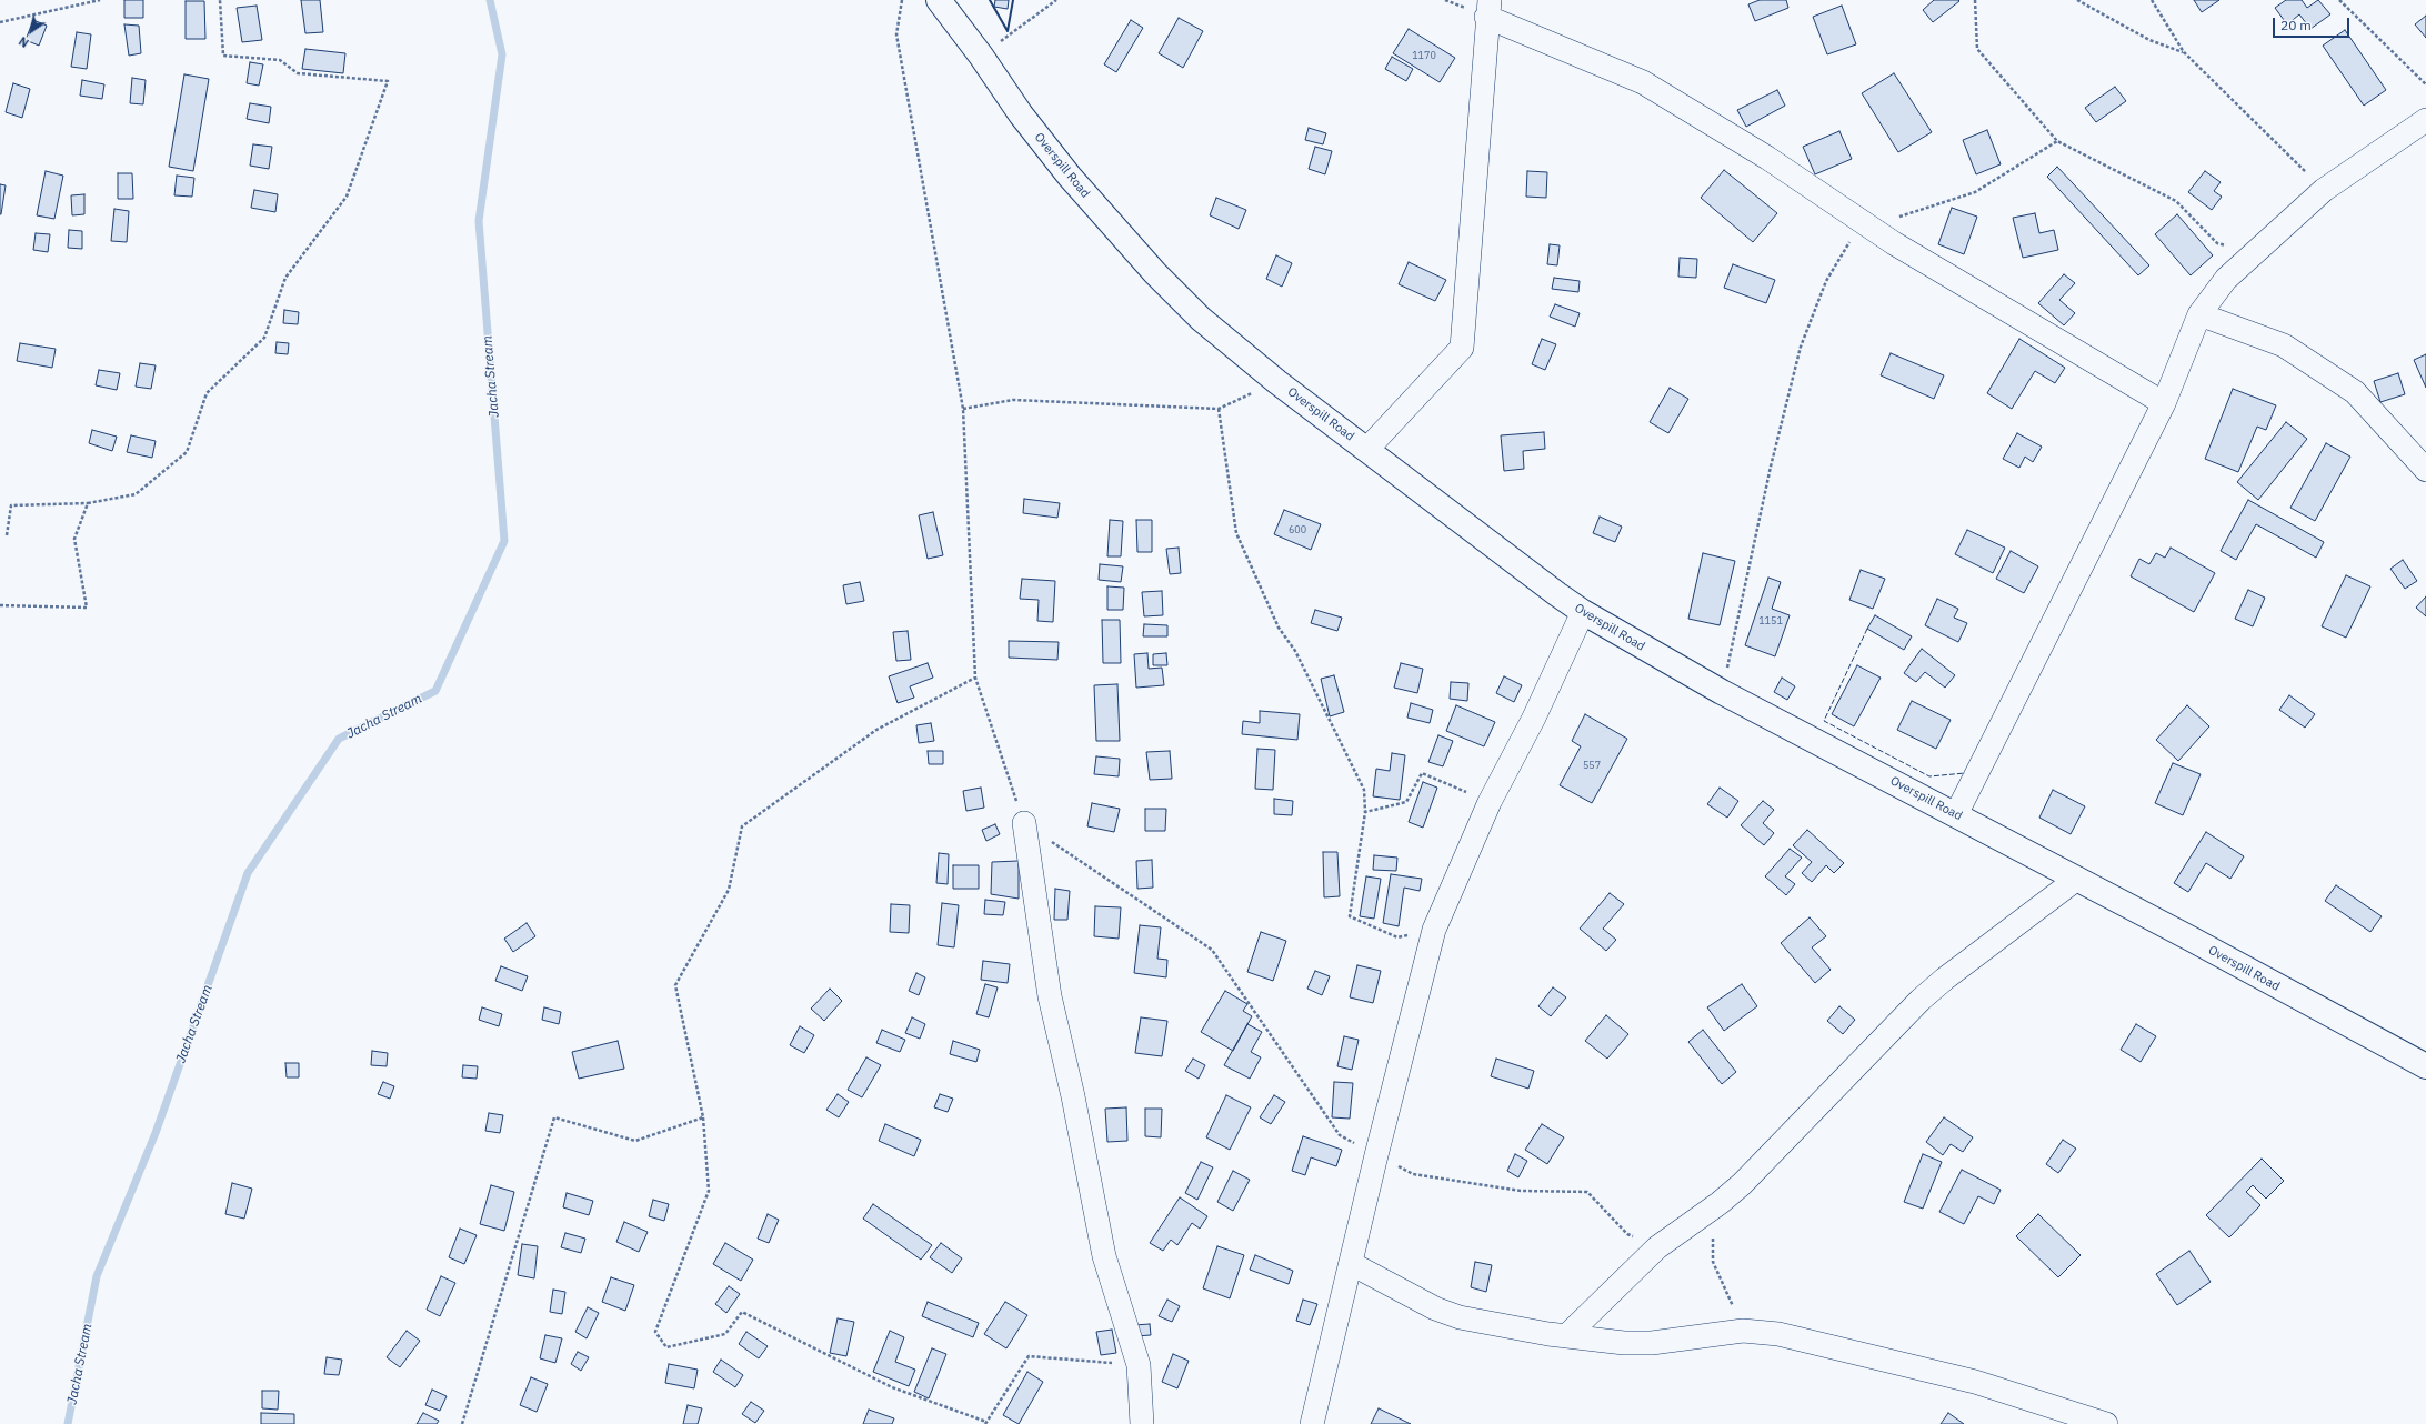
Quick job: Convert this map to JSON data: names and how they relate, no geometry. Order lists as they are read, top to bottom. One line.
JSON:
{"streets":{"street":["Overspill Road"]},"water":["Jacha Stream"],"house_numbers":["1170","600","1151","557"],"scale_bar":"20 m","north":"bottom left"}
